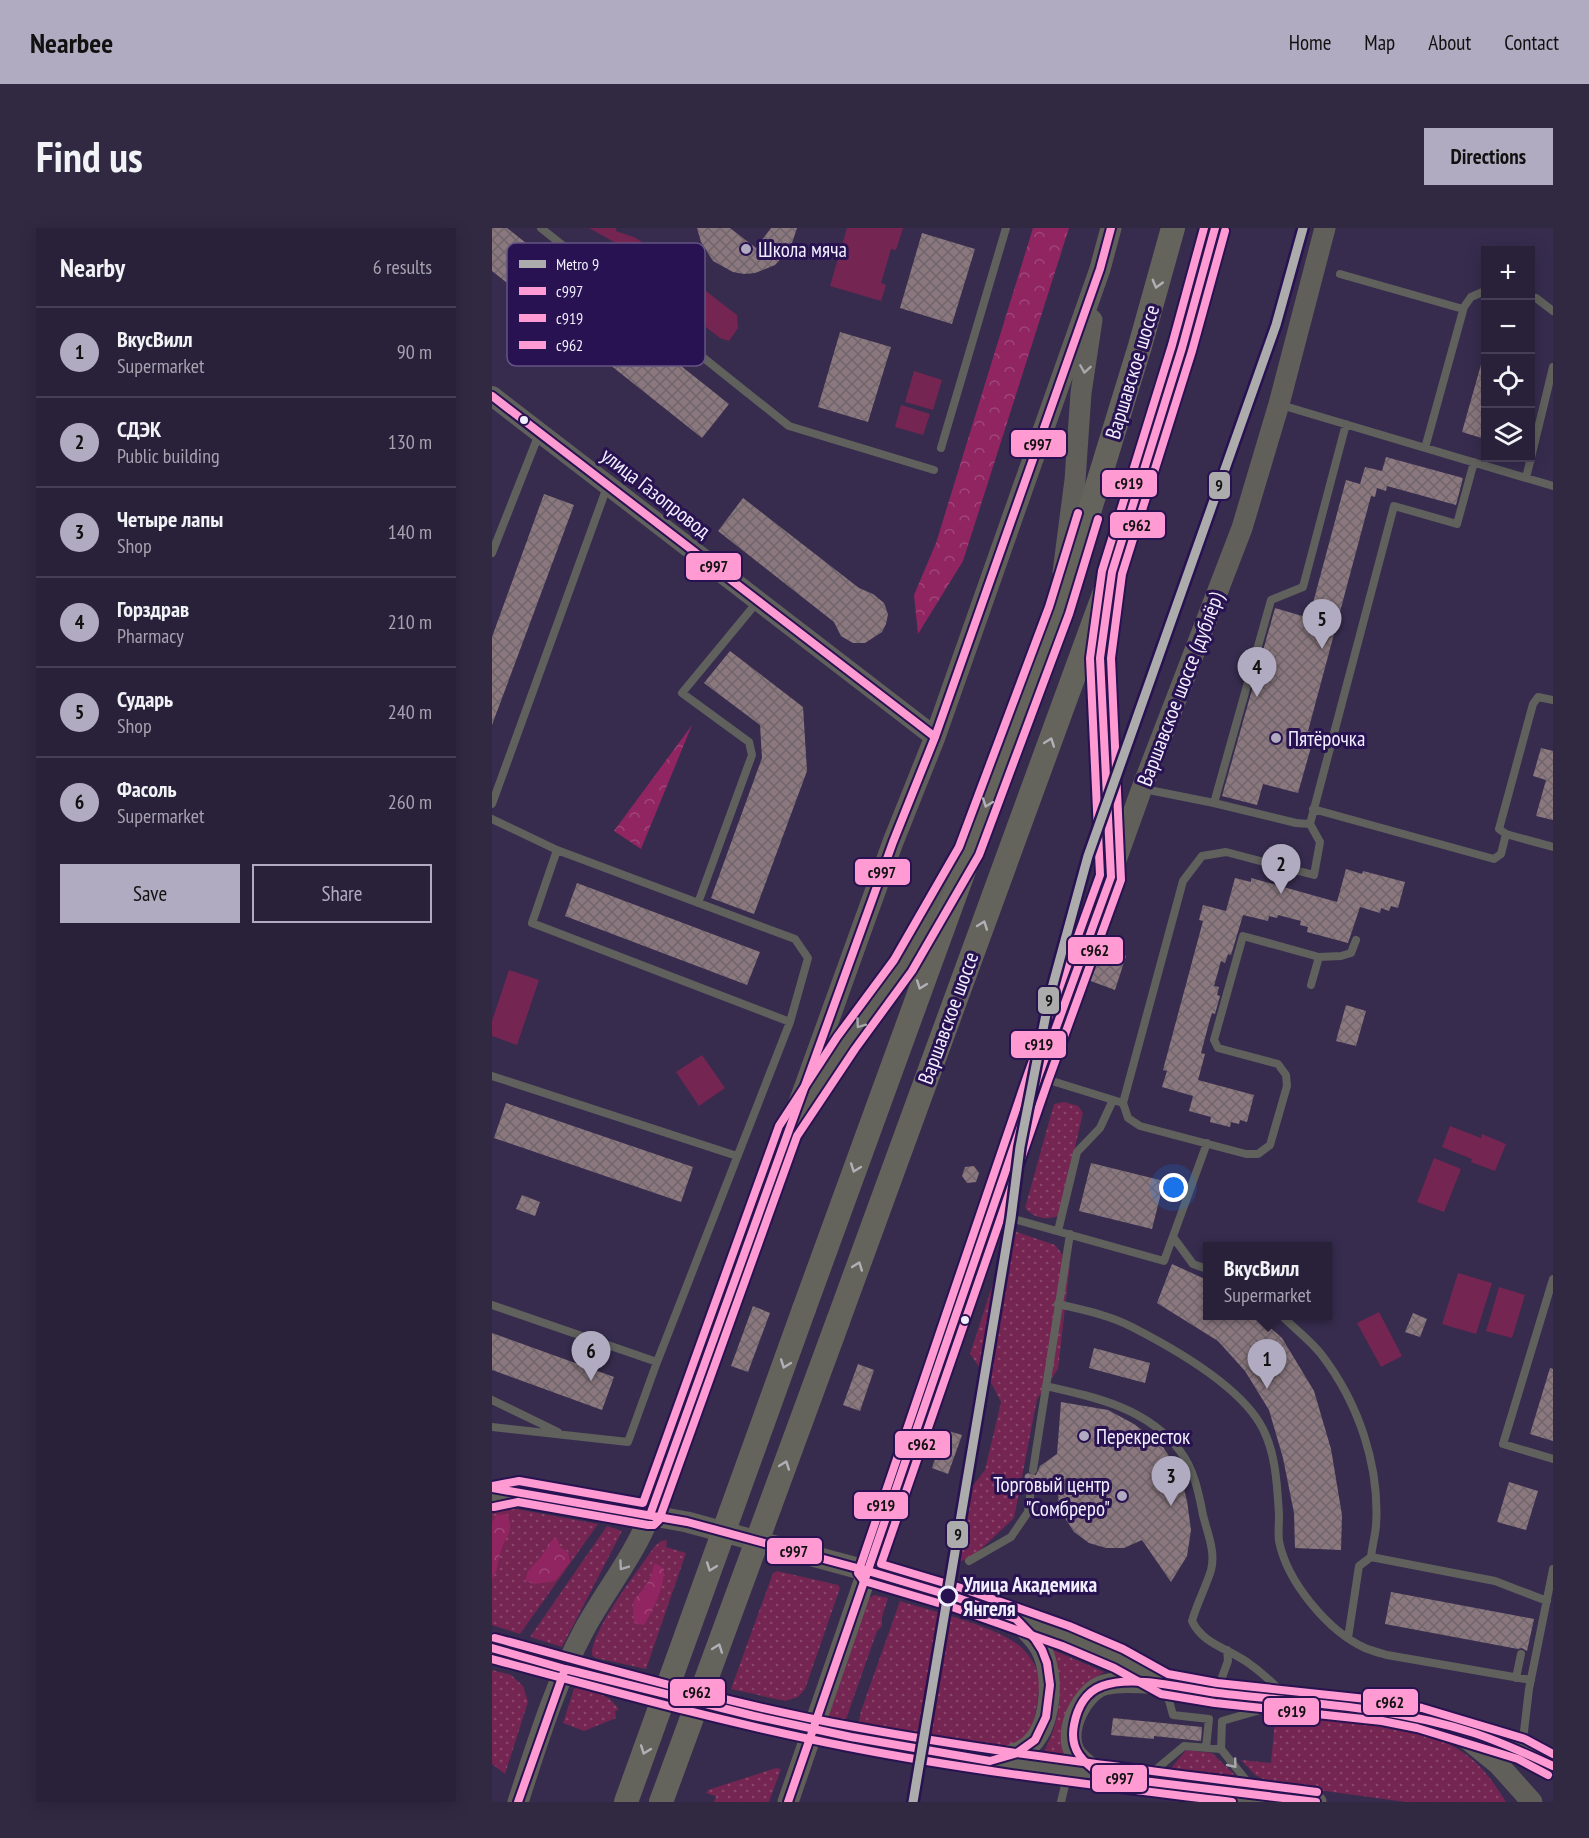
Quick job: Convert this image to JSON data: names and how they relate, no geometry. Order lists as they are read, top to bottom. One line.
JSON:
{"streets":{"main road":["Варшавское шоссе","Варшавское шоссе (дублёр)"],"street":["улица Газопровод"]},"places":["Школа мяча","Пятёрочка","Перекресток","Торговый центр \"Сомбреро\"","Улица Академика Янгеля"],"lines":["metro line 9","transit line с997","transit line с919","transit line с962"],"legend":["Metro 9","с997","с919","с962"],"page":{"header":"Nearbee","nav":["Home","Map","About","Contact"],"buttons":["Directions",["Save","Share"]],"title":"Find us","heading":["Nearby","6 results"],"map_buttons":["+","−"],"list":[{"mark":"1","name":"ВкусВилл","note":"Supermarket","value":"90 m"},{"mark":"2","name":"СДЭК","note":"Public building","value":"130 m"},{"mark":"3","name":"Четыре лапы","note":"Shop","value":"140 m"},{"mark":"4","name":"Горздрав","note":"Pharmacy","value":"210 m"},{"mark":"5","name":"Сударь","note":"Shop","value":"240 m"},{"mark":"6","name":"Фасоль","note":"Supermarket","value":"260 m"}],"pins":["5","4","2","6","1","3"],"popup":["ВкусВилл","Supermarket"]}}
